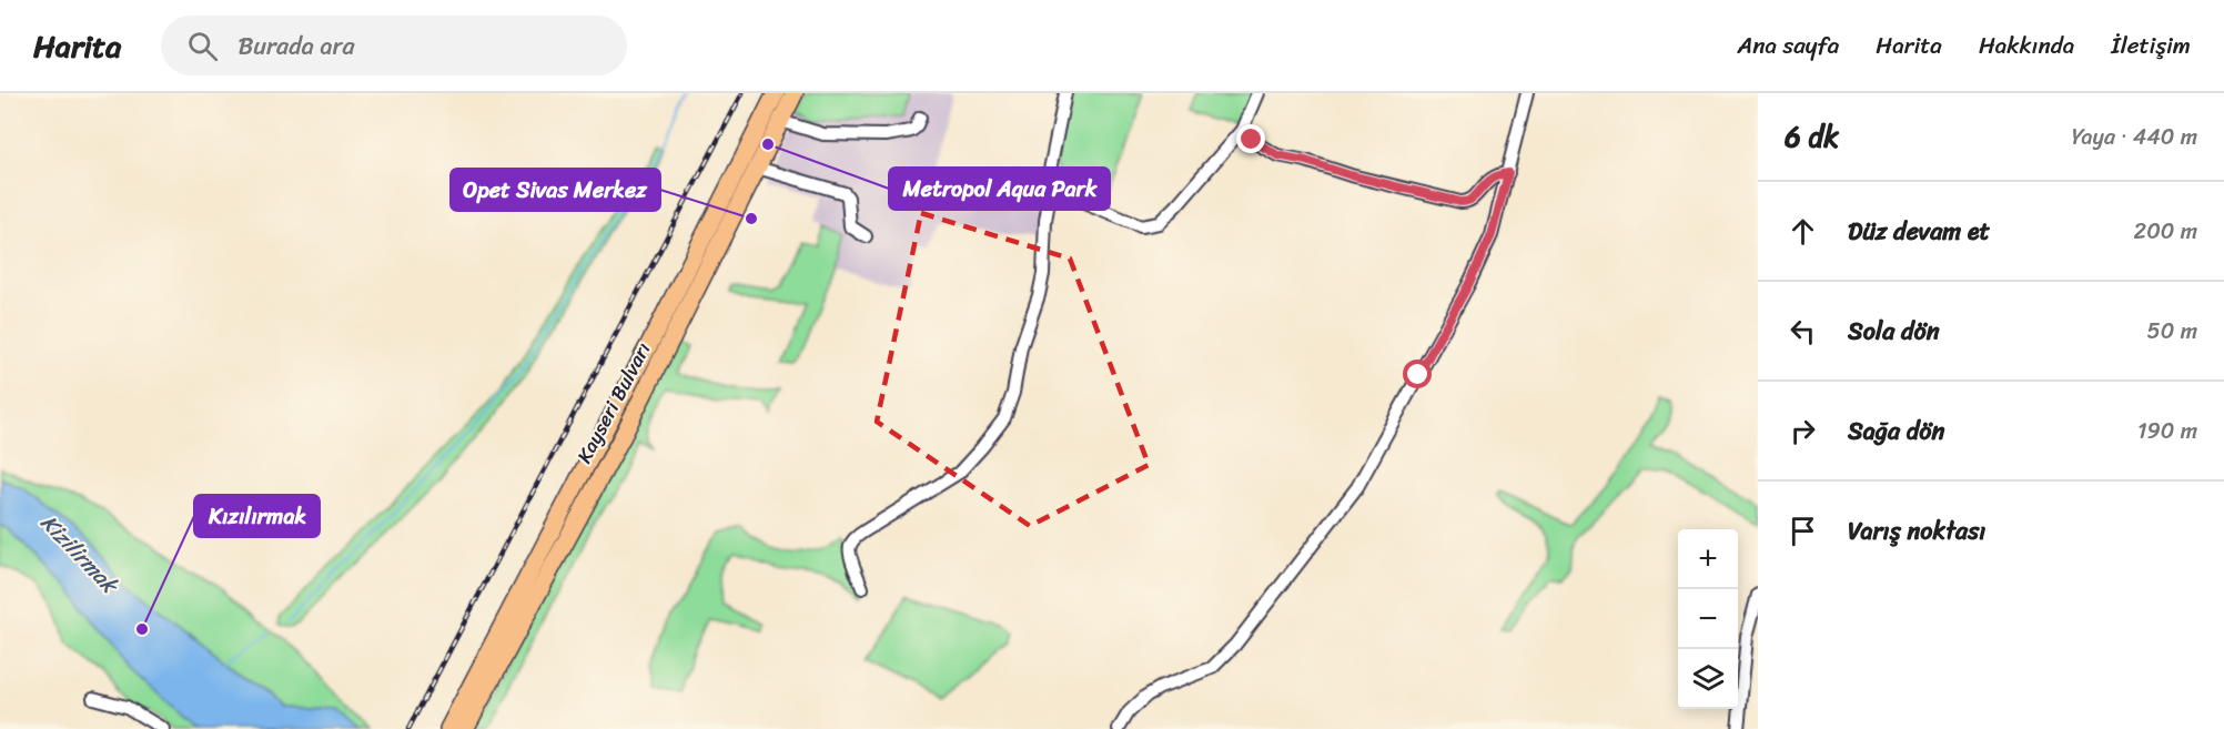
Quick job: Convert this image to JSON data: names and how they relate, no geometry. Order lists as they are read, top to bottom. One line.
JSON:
{"streets":{"highway":["Kayseri Bulvarı"]},"water":["Kizilirmak"],"places":["Metropol Aqua Park","Opet Sivas Merkez","Kızılırmak"],"page":{"header":"Harita","search":"Burada ara","nav":["Ana sayfa","Harita","Hakkında","İletişim"],"heading":["6 dk","Yaya · 440 m"],"list":[["Düz devam et","200 m"],["Sola dön","50 m"],["Sağa dön","190 m"],"Varış noktası"],"map_buttons":["+","−"]}}
